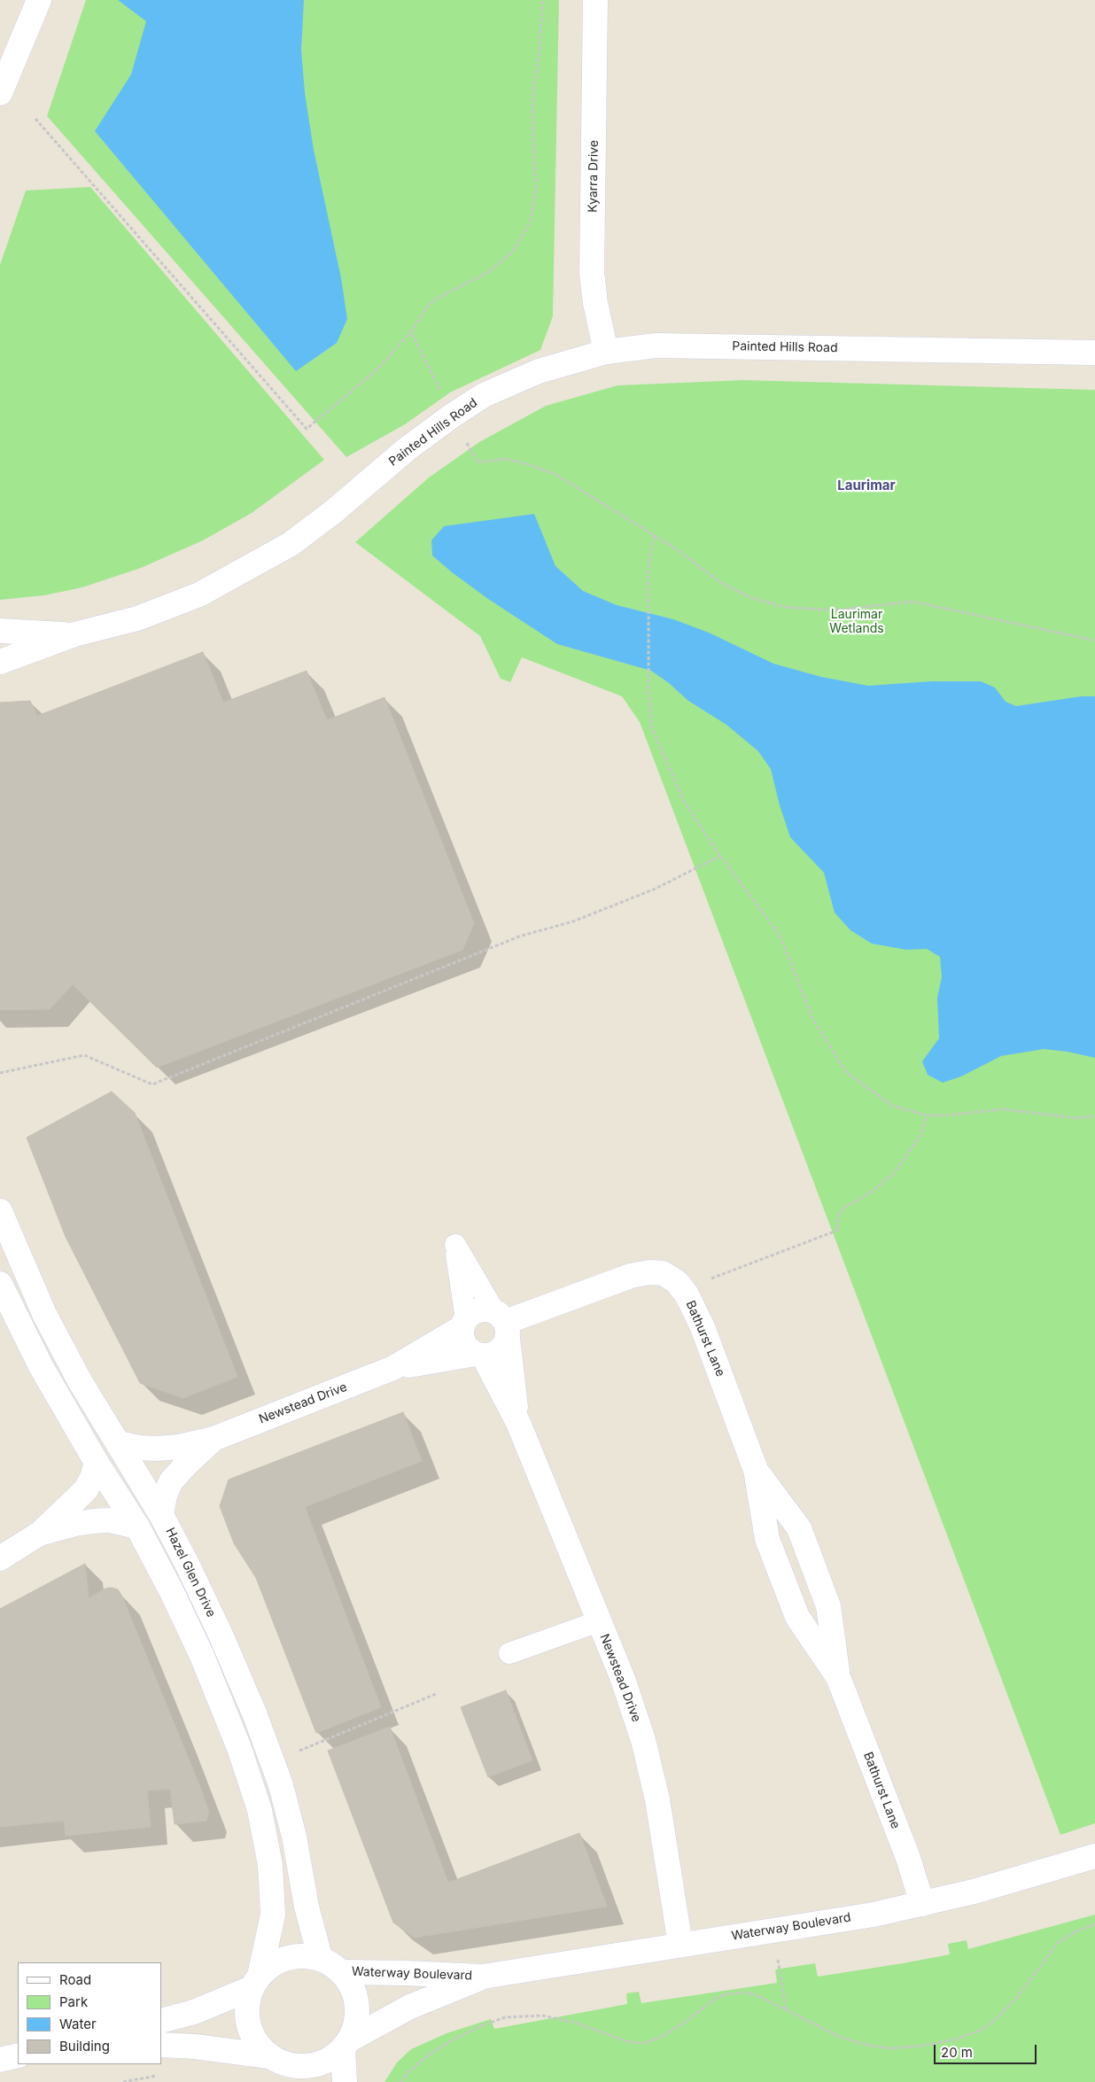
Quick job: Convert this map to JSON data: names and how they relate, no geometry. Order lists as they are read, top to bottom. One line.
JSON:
{"streets":{"street":["Kyarra Drive","Painted Hills Road","Bathurst Lane","Newstead Drive","Hazel Glen Drive","Waterway Boulevard"]},"crossings":[["Kyarra Drive","Painted Hills Road"],["Bathurst Lane","Newstead Drive"],["Bathurst Lane","Waterway Boulevard"],["Newstead Drive","Hazel Glen Drive"],["Newstead Drive","Waterway Boulevard"],["Hazel Glen Drive","Waterway Boulevard"]],"districts":["Laurimar"],"parks":["Laurimar Wetlands"],"legend":["Road","Park","Water","Building"],"scale_bar":"20 m"}
